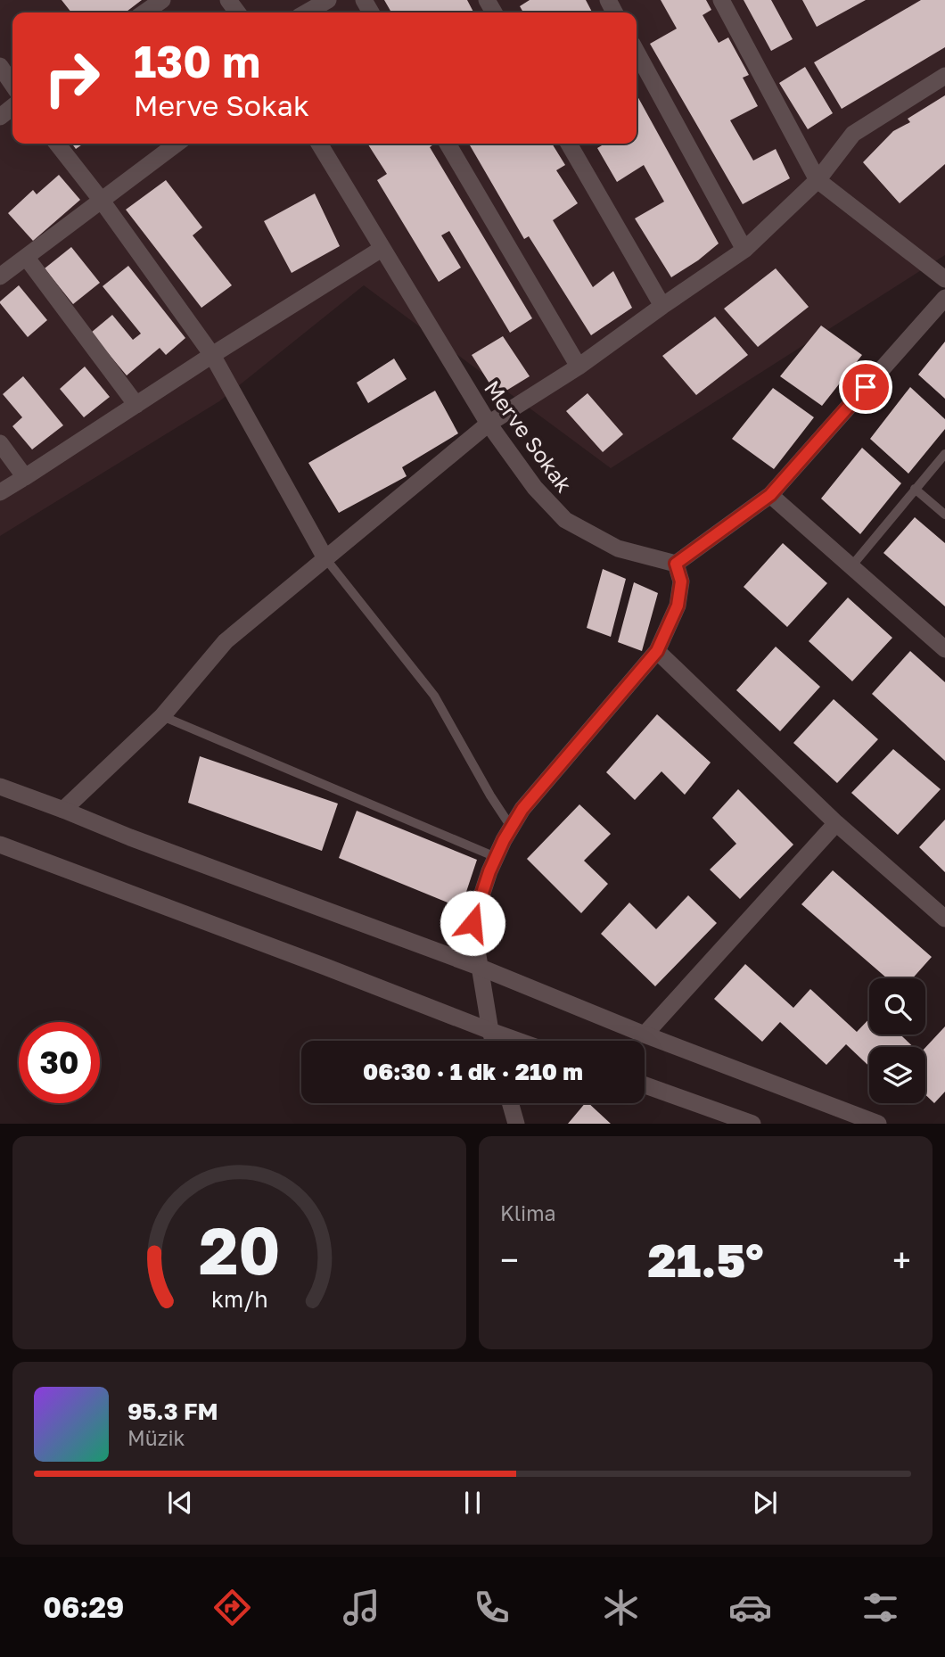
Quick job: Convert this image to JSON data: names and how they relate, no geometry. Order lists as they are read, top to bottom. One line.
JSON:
{"streets":{"street":["Merve Sokak"]},"page":{"turn":["130 m","Merve Sokak"],"limit":"30","trip":"06:30 · 1 dk · 210 m","tile":"Klima","heat":["−","21.5°","+"],"song":["95.3 FM","Müzik"],"tabs":"06:29","gauge":["20","km/h"]}}
